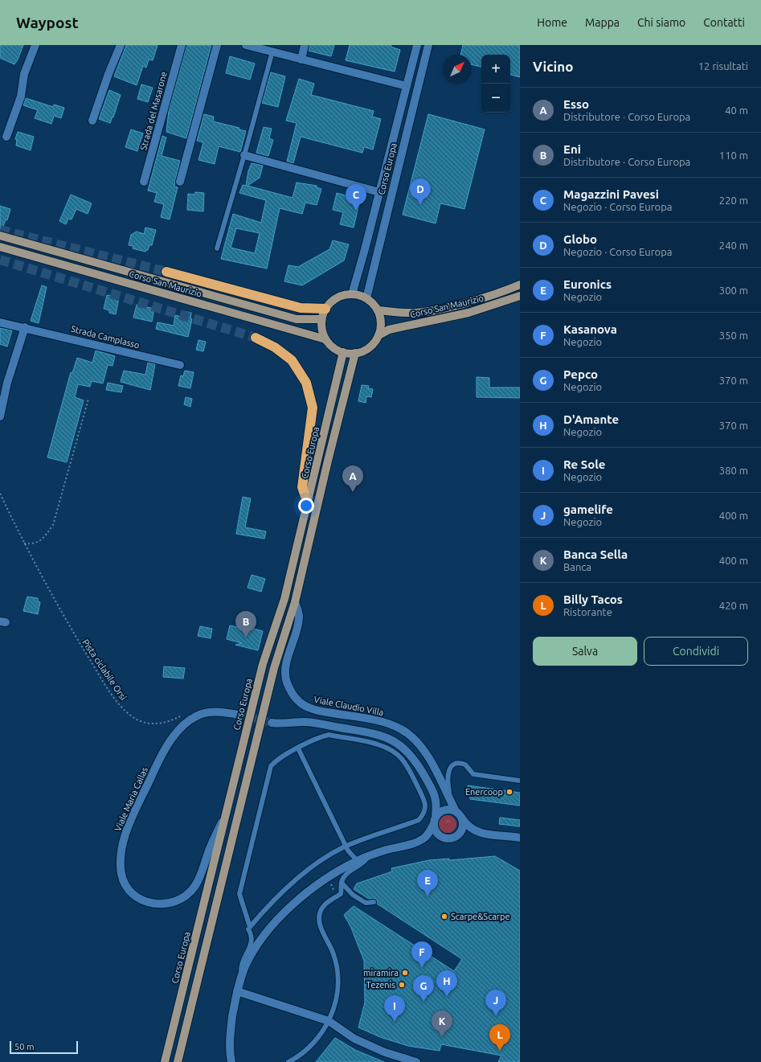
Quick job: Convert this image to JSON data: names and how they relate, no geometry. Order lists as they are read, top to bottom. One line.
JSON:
{"streets":{"main road":["Corso Europa","Corso San Maurizio"],"street":["Strada del Masarone","Strada Camplasso","Viale Claudio Villa","Viale Maria Callas"],"path":["Pista ciclabile Orsi"]},"crossings":[["Corso Europa","Corso San Maurizio"],["Corso Europa","Viale Maria Callas"]],"places":["Enercoop","Scarpe&Scarpe","miramira","Tezenis"],"scale_bar":"50 m","north":"top right","page":{"header":"Waypost","nav":["Home","Mappa","Chi siamo","Contatti"],"heading":["Vicino","12 risultati"],"map_buttons":["+","−"],"list":[{"mark":"A","name":"Esso","note":"Distributore · Corso Europa","value":"40 m"},{"mark":"B","name":"Eni","note":"Distributore · Corso Europa","value":"110 m"},{"mark":"C","name":"Magazzini Pavesi","note":"Negozio · Corso Europa","value":"220 m"},{"mark":"D","name":"Globo","note":"Negozio · Corso Europa","value":"240 m"},{"mark":"E","name":"Euronics","note":"Negozio","value":"300 m"},{"mark":"F","name":"Kasanova","note":"Negozio","value":"350 m"},{"mark":"G","name":"Pepco","note":"Negozio","value":"370 m"},{"mark":"H","name":"D'Amante","note":"Negozio","value":"370 m"},{"mark":"I","name":"Re Sole","note":"Negozio","value":"380 m"},{"mark":"J","name":"gamelife","note":"Negozio","value":"400 m"},{"mark":"K","name":"Banca Sella","note":"Banca","value":"400 m"},{"mark":"L","name":"Billy Tacos","note":"Ristorante","value":"420 m"}],"pins":["D","C","A","B","E","F","H","G","J","I","K","L"],"buttons":["Salva","Condividi"],"scale":"50 m"}}
